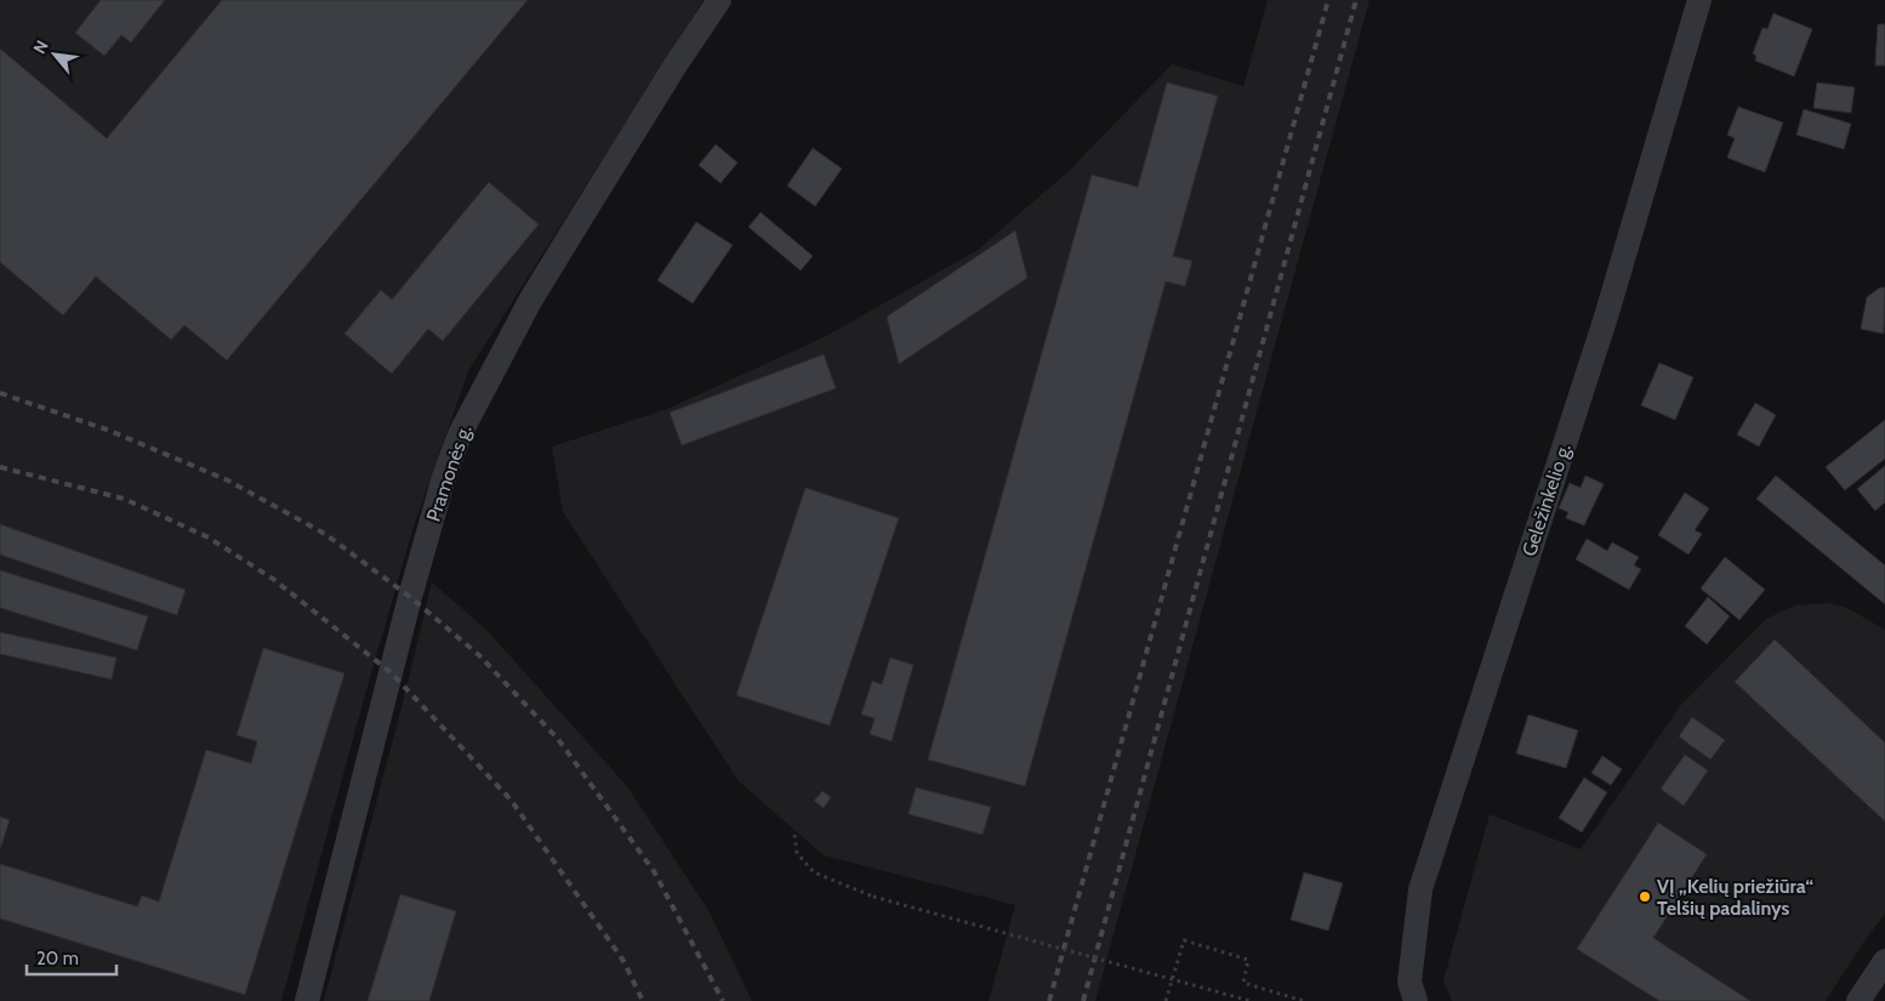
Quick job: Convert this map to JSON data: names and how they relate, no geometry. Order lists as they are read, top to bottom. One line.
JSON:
{"streets":{"street":["Pramonės g.","Geležinkelio g."]},"places":["VĮ „Kelių priežiūra“ Telšių padalinys"],"scale_bar":"20 m","north":"top left"}
